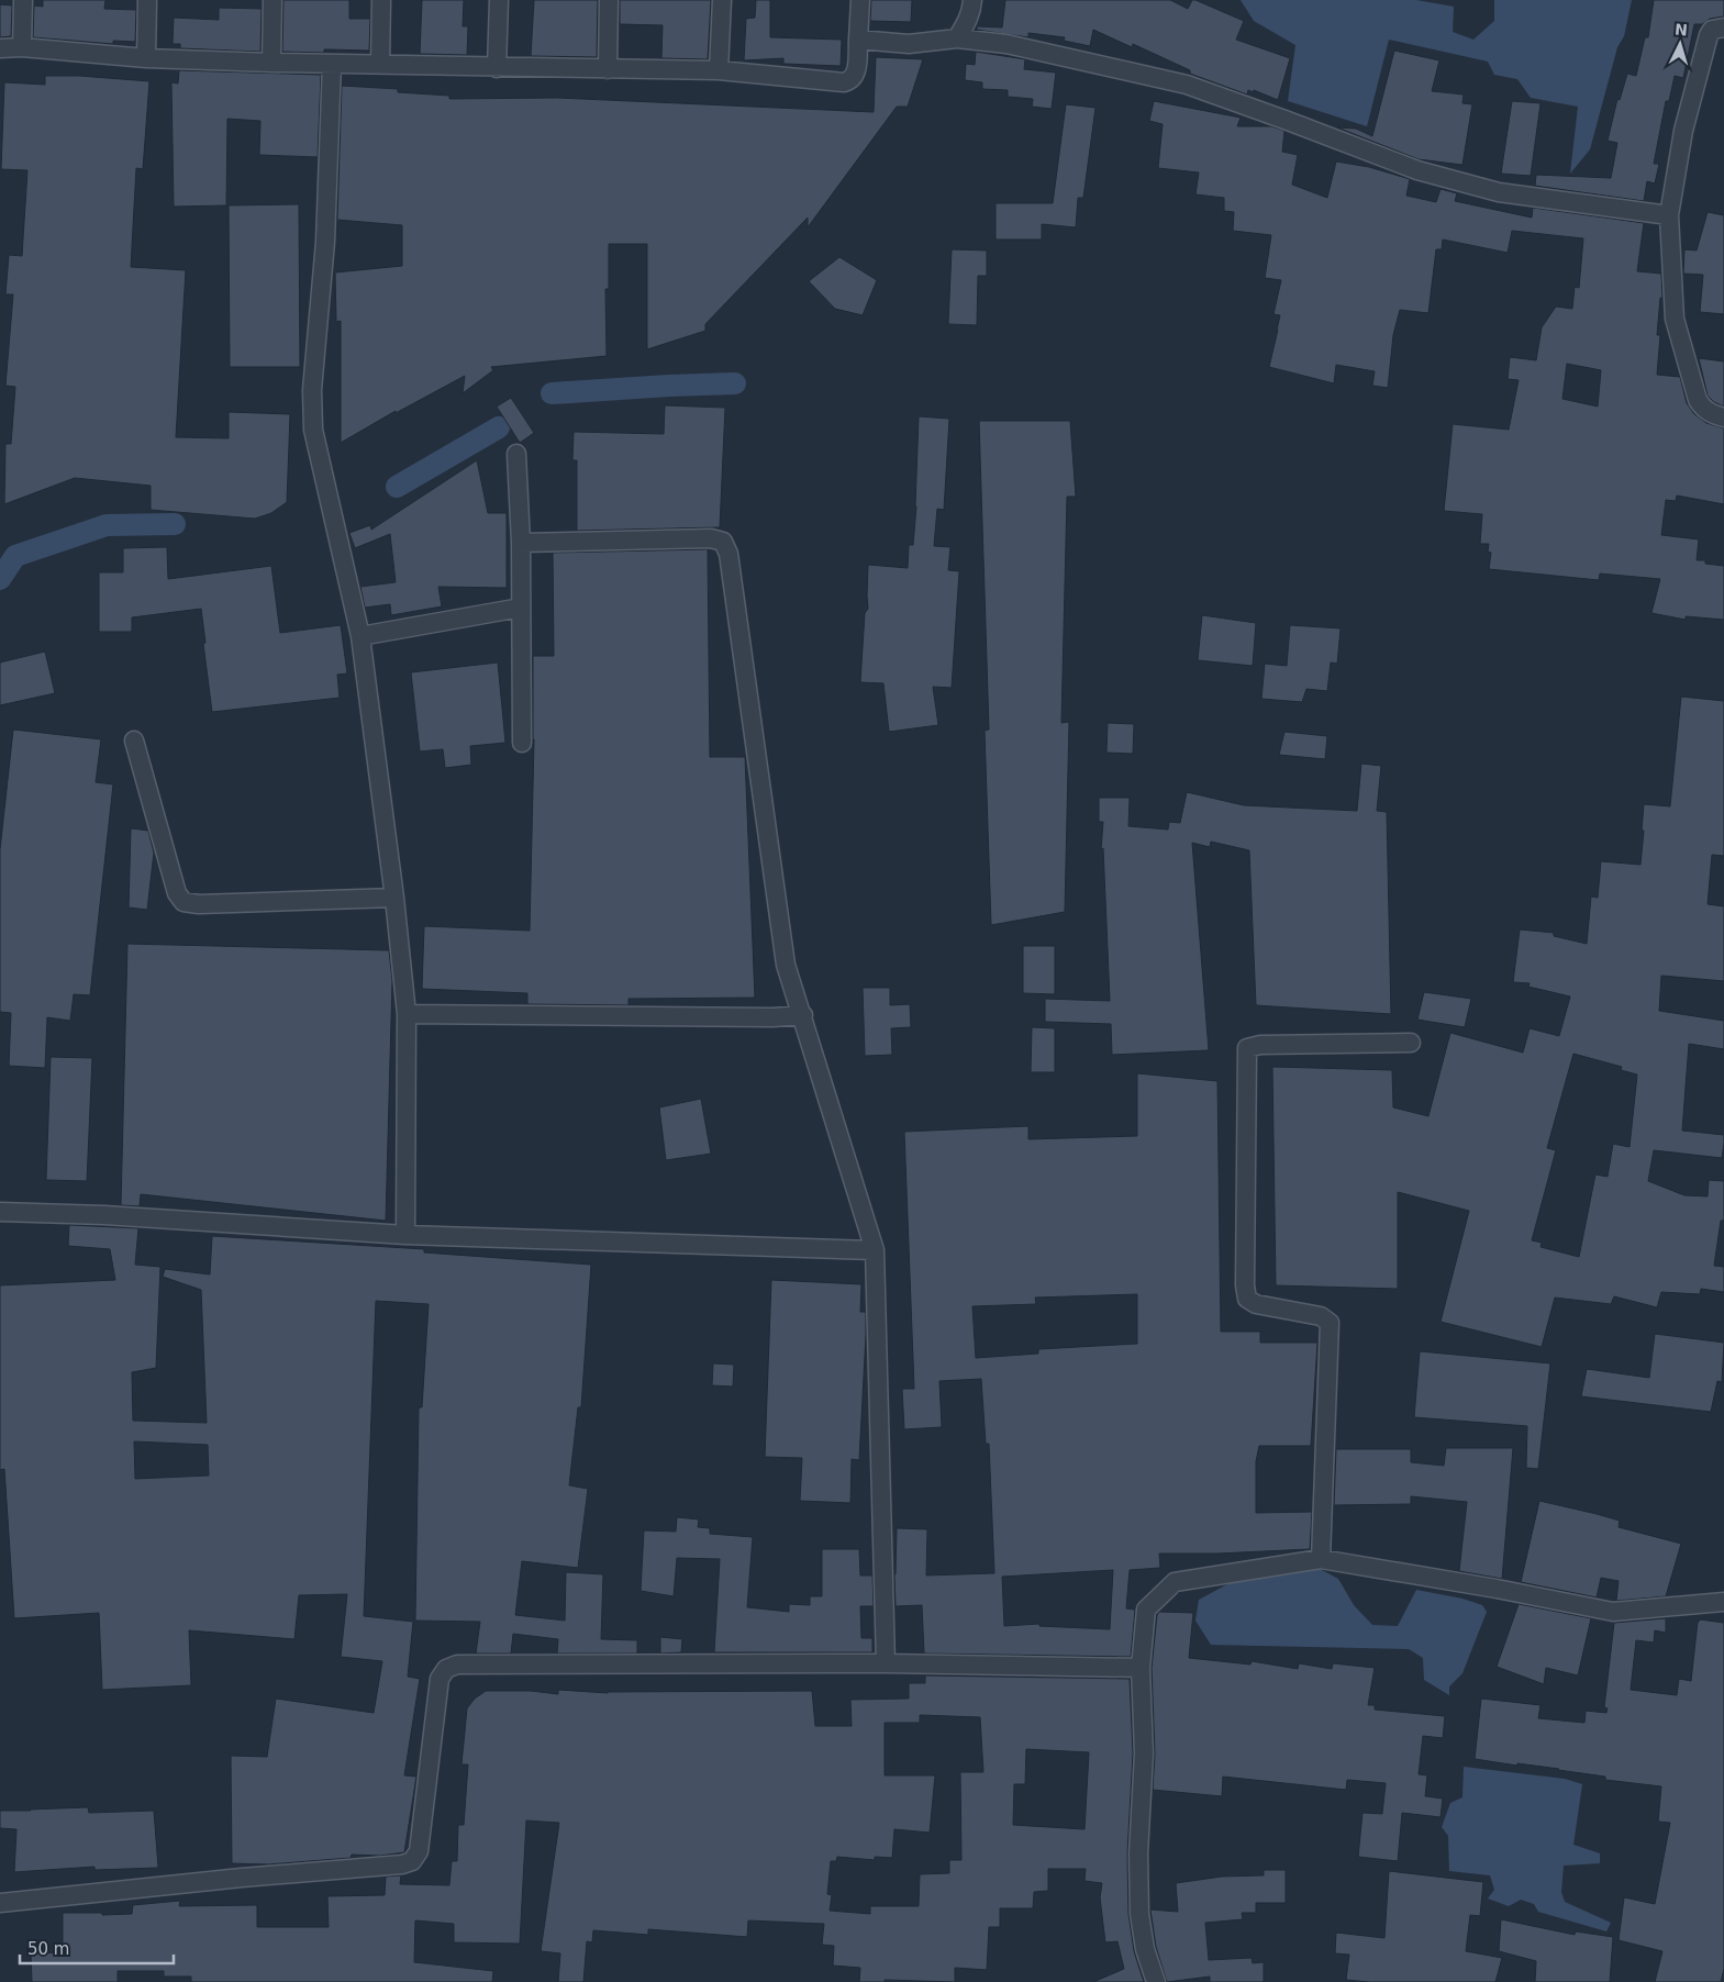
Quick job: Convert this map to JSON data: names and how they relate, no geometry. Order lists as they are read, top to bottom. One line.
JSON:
{"scale_bar":"50 m","north":"top"}
